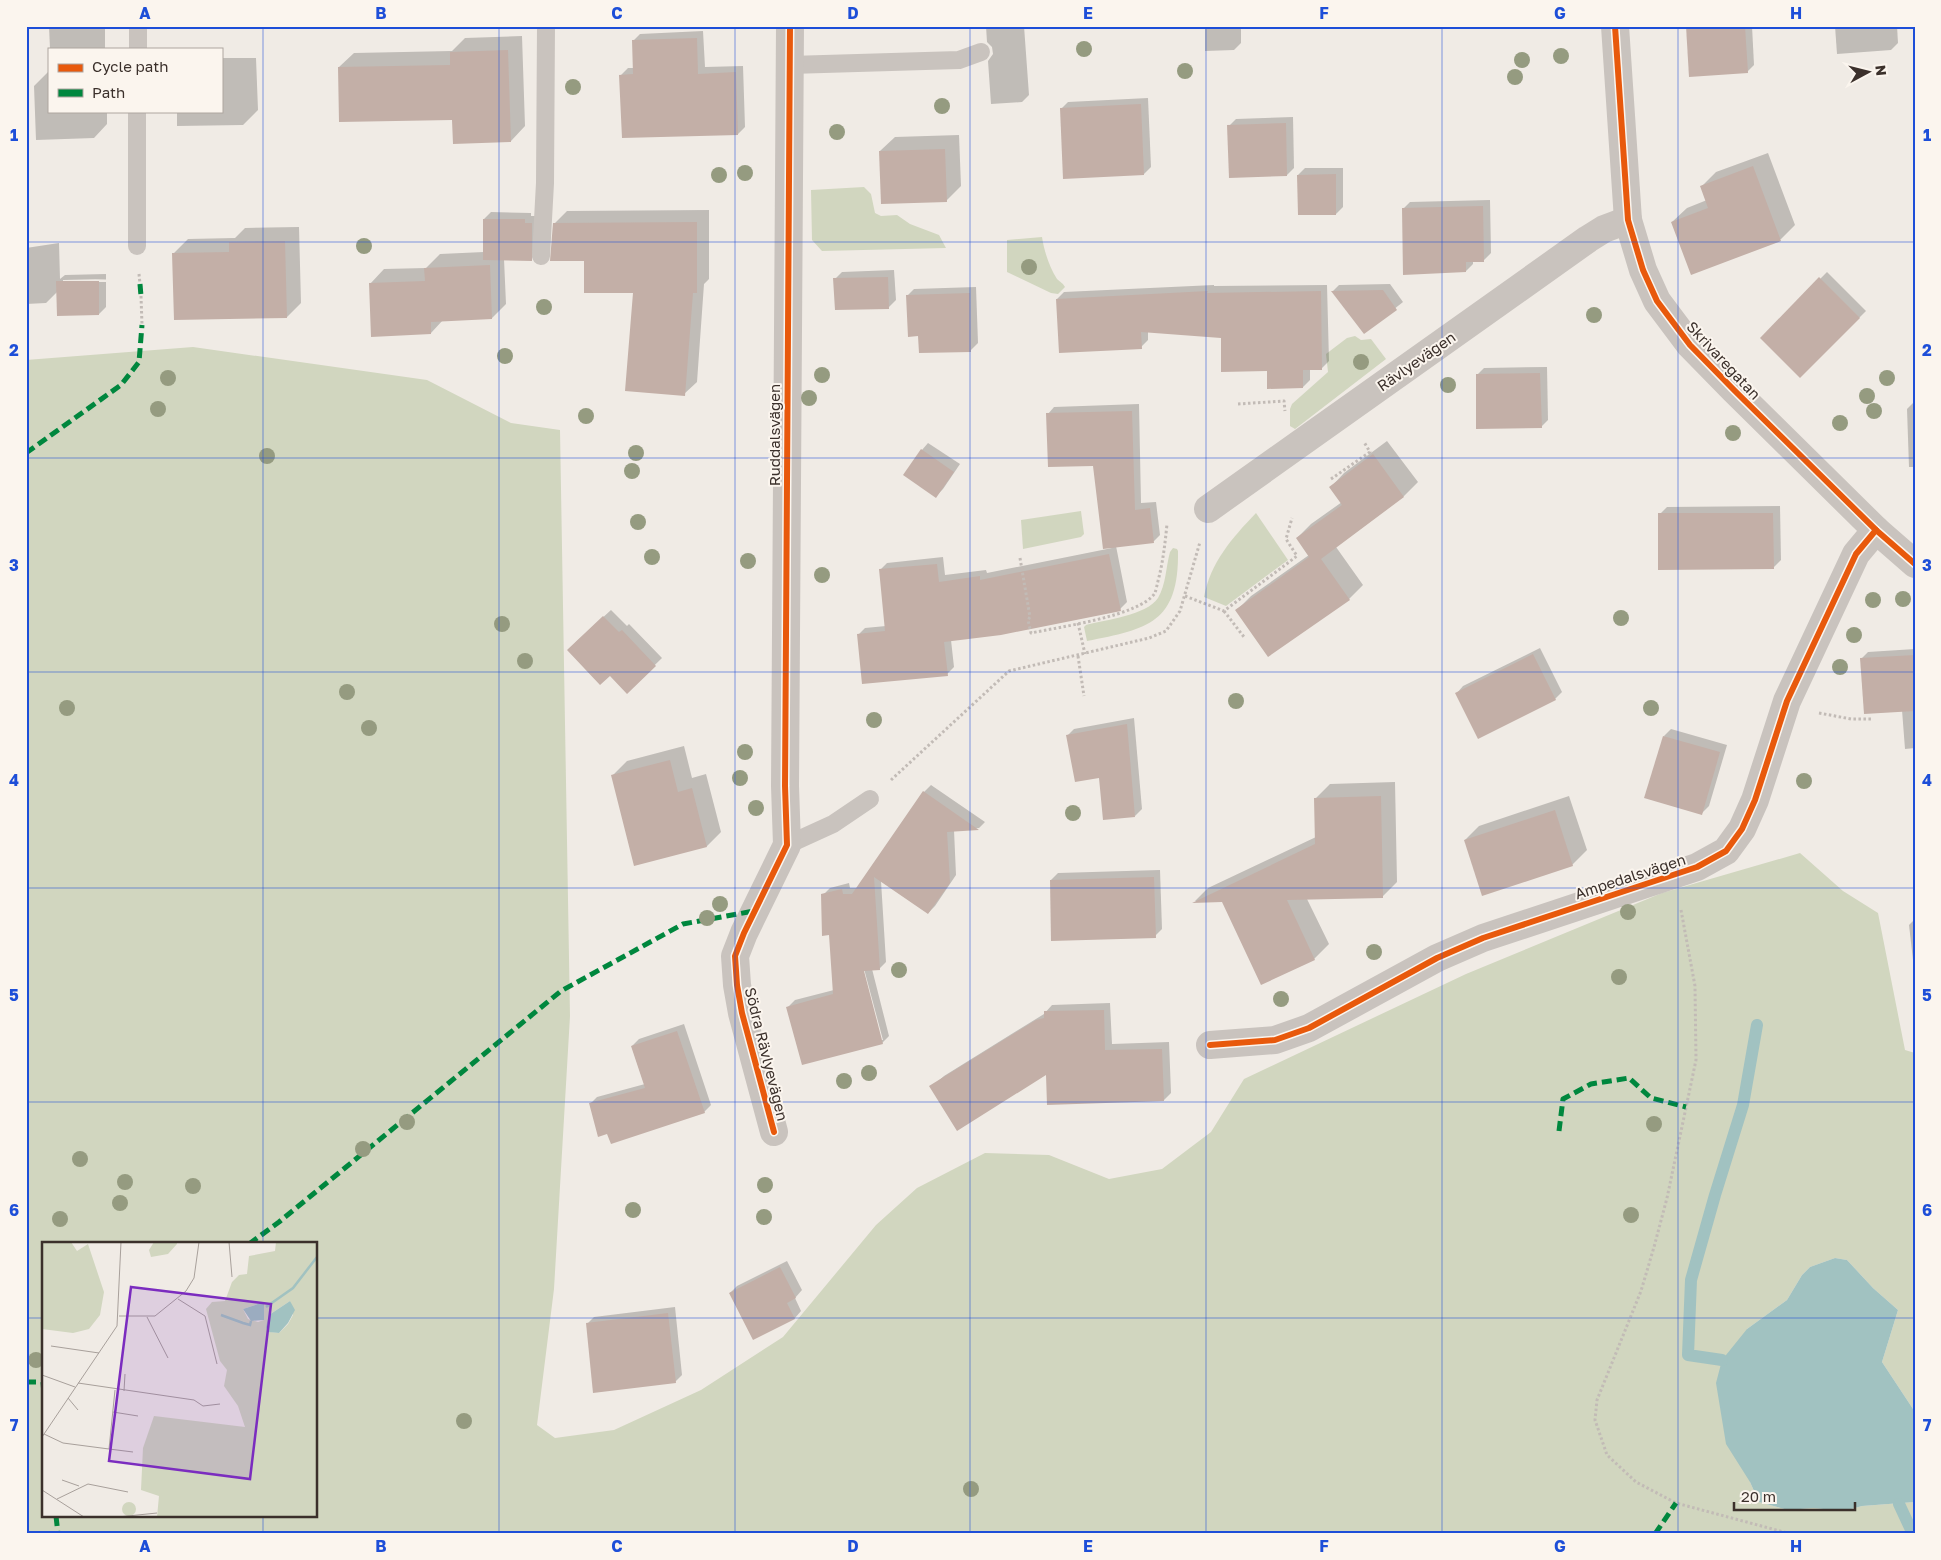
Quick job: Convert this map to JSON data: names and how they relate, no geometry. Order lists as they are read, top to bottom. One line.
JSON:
{"streets":{"street":["Skrivaregatan","Rävlyevägen","Ruddalsvägen","Ampedalsvägen","Södra Rävlyevägen"]},"crossings":[["Skrivaregatan","Rävlyevägen"],["Skrivaregatan","Ampedalsvägen"],["Ruddalsvägen","Södra Rävlyevägen"]],"legend":["Cycle path","Path"],"scale_bar":"20 m","north":"right","grid":{"columns":["A","B","C","D","E","F","G","H"],"rows":["1","2","3","4","5","6","7"]}}
